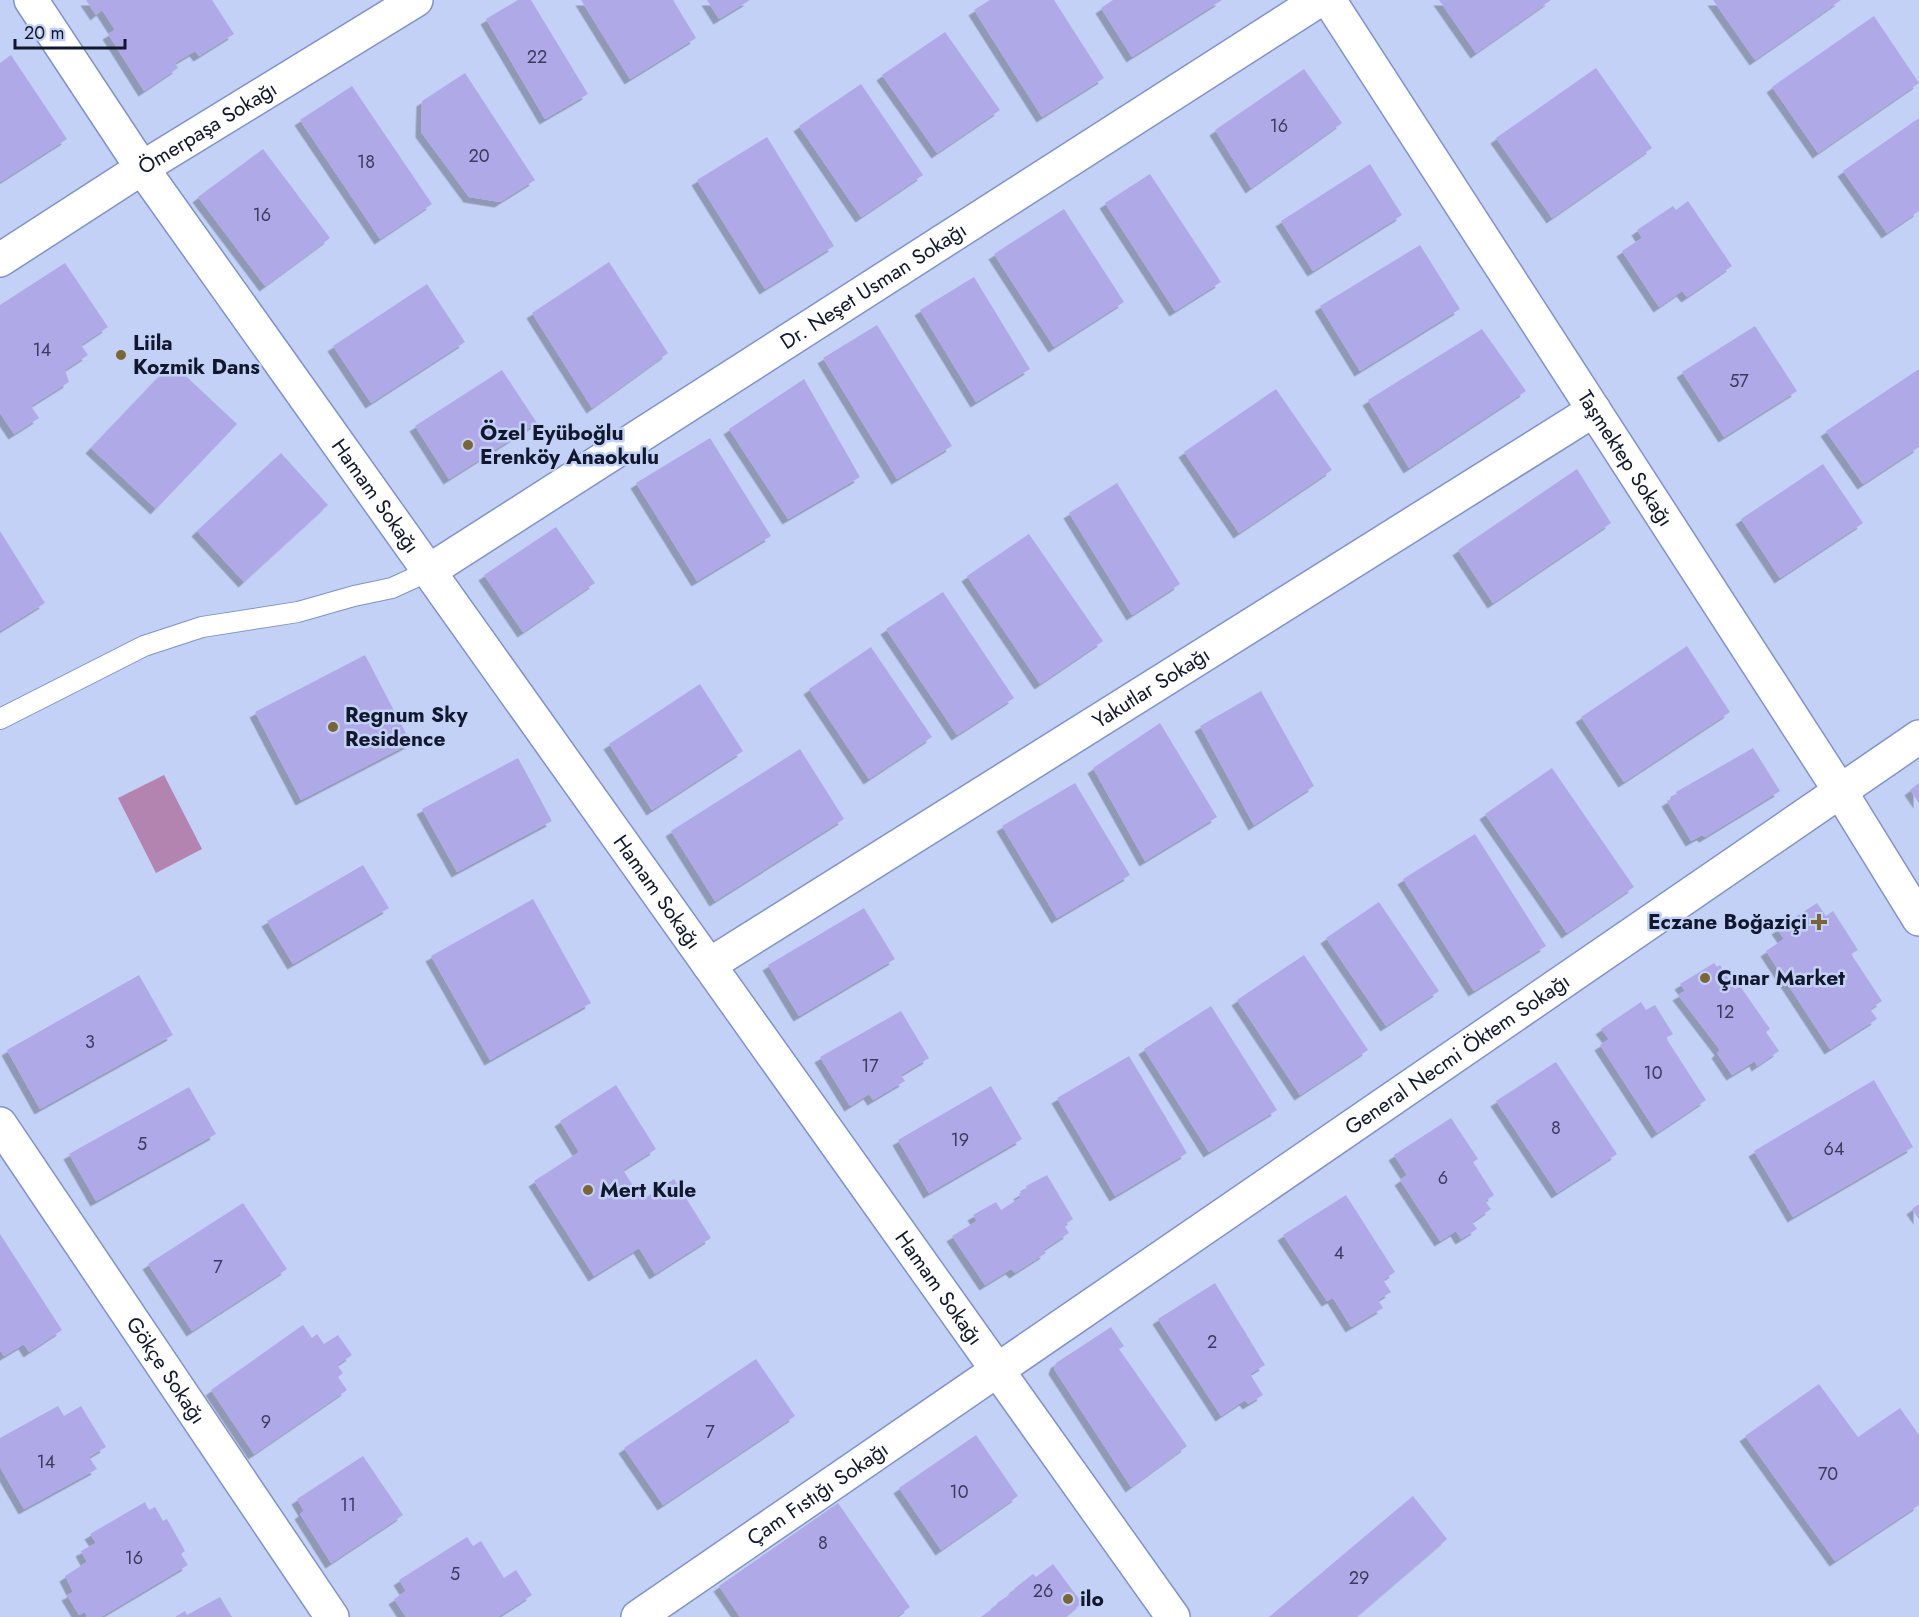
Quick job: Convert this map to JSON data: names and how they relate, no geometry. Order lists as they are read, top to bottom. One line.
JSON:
{"streets":{"street":["Ömerpaşa Sokağı","Dr. Neşet Usman Sokağı","Taşmektep Sokağı","Hamam Sokağı","Yakutlar Sokağı","General Necmi Öktem Sokağı","Gökçe Sokağı","Çam Fıstığı Sokağı"]},"crossings":[["Ömerpaşa Sokağı","Hamam Sokağı"],["Dr. Neşet Usman Sokağı","Hamam Sokağı"],["Taşmektep Sokağı","Yakutlar Sokağı"],["Taşmektep Sokağı","General Necmi Öktem Sokağı"],["Hamam Sokağı","Yakutlar Sokağı"],["Hamam Sokağı","General Necmi Öktem Sokağı"],["Hamam Sokağı","Çam Fıstığı Sokağı"],["General Necmi Öktem Sokağı","Çam Fıstığı Sokağı"]],"places":{"other":["Liila Kozmik Dans","Özel Eyüboğlu Erenköy Anaokulu","Regnum Sky Residence","Çınar Market","Mert Kule","ilo"],"health":["Eczane Boğaziçi"]},"house_numbers":["22","16","20","18","16","14","57","12","3","17","10","8","19","5","64","6","4","7","2","9","7","14","70","10","11","8","16","5","29","26"],"scale_bar":"20 m"}
